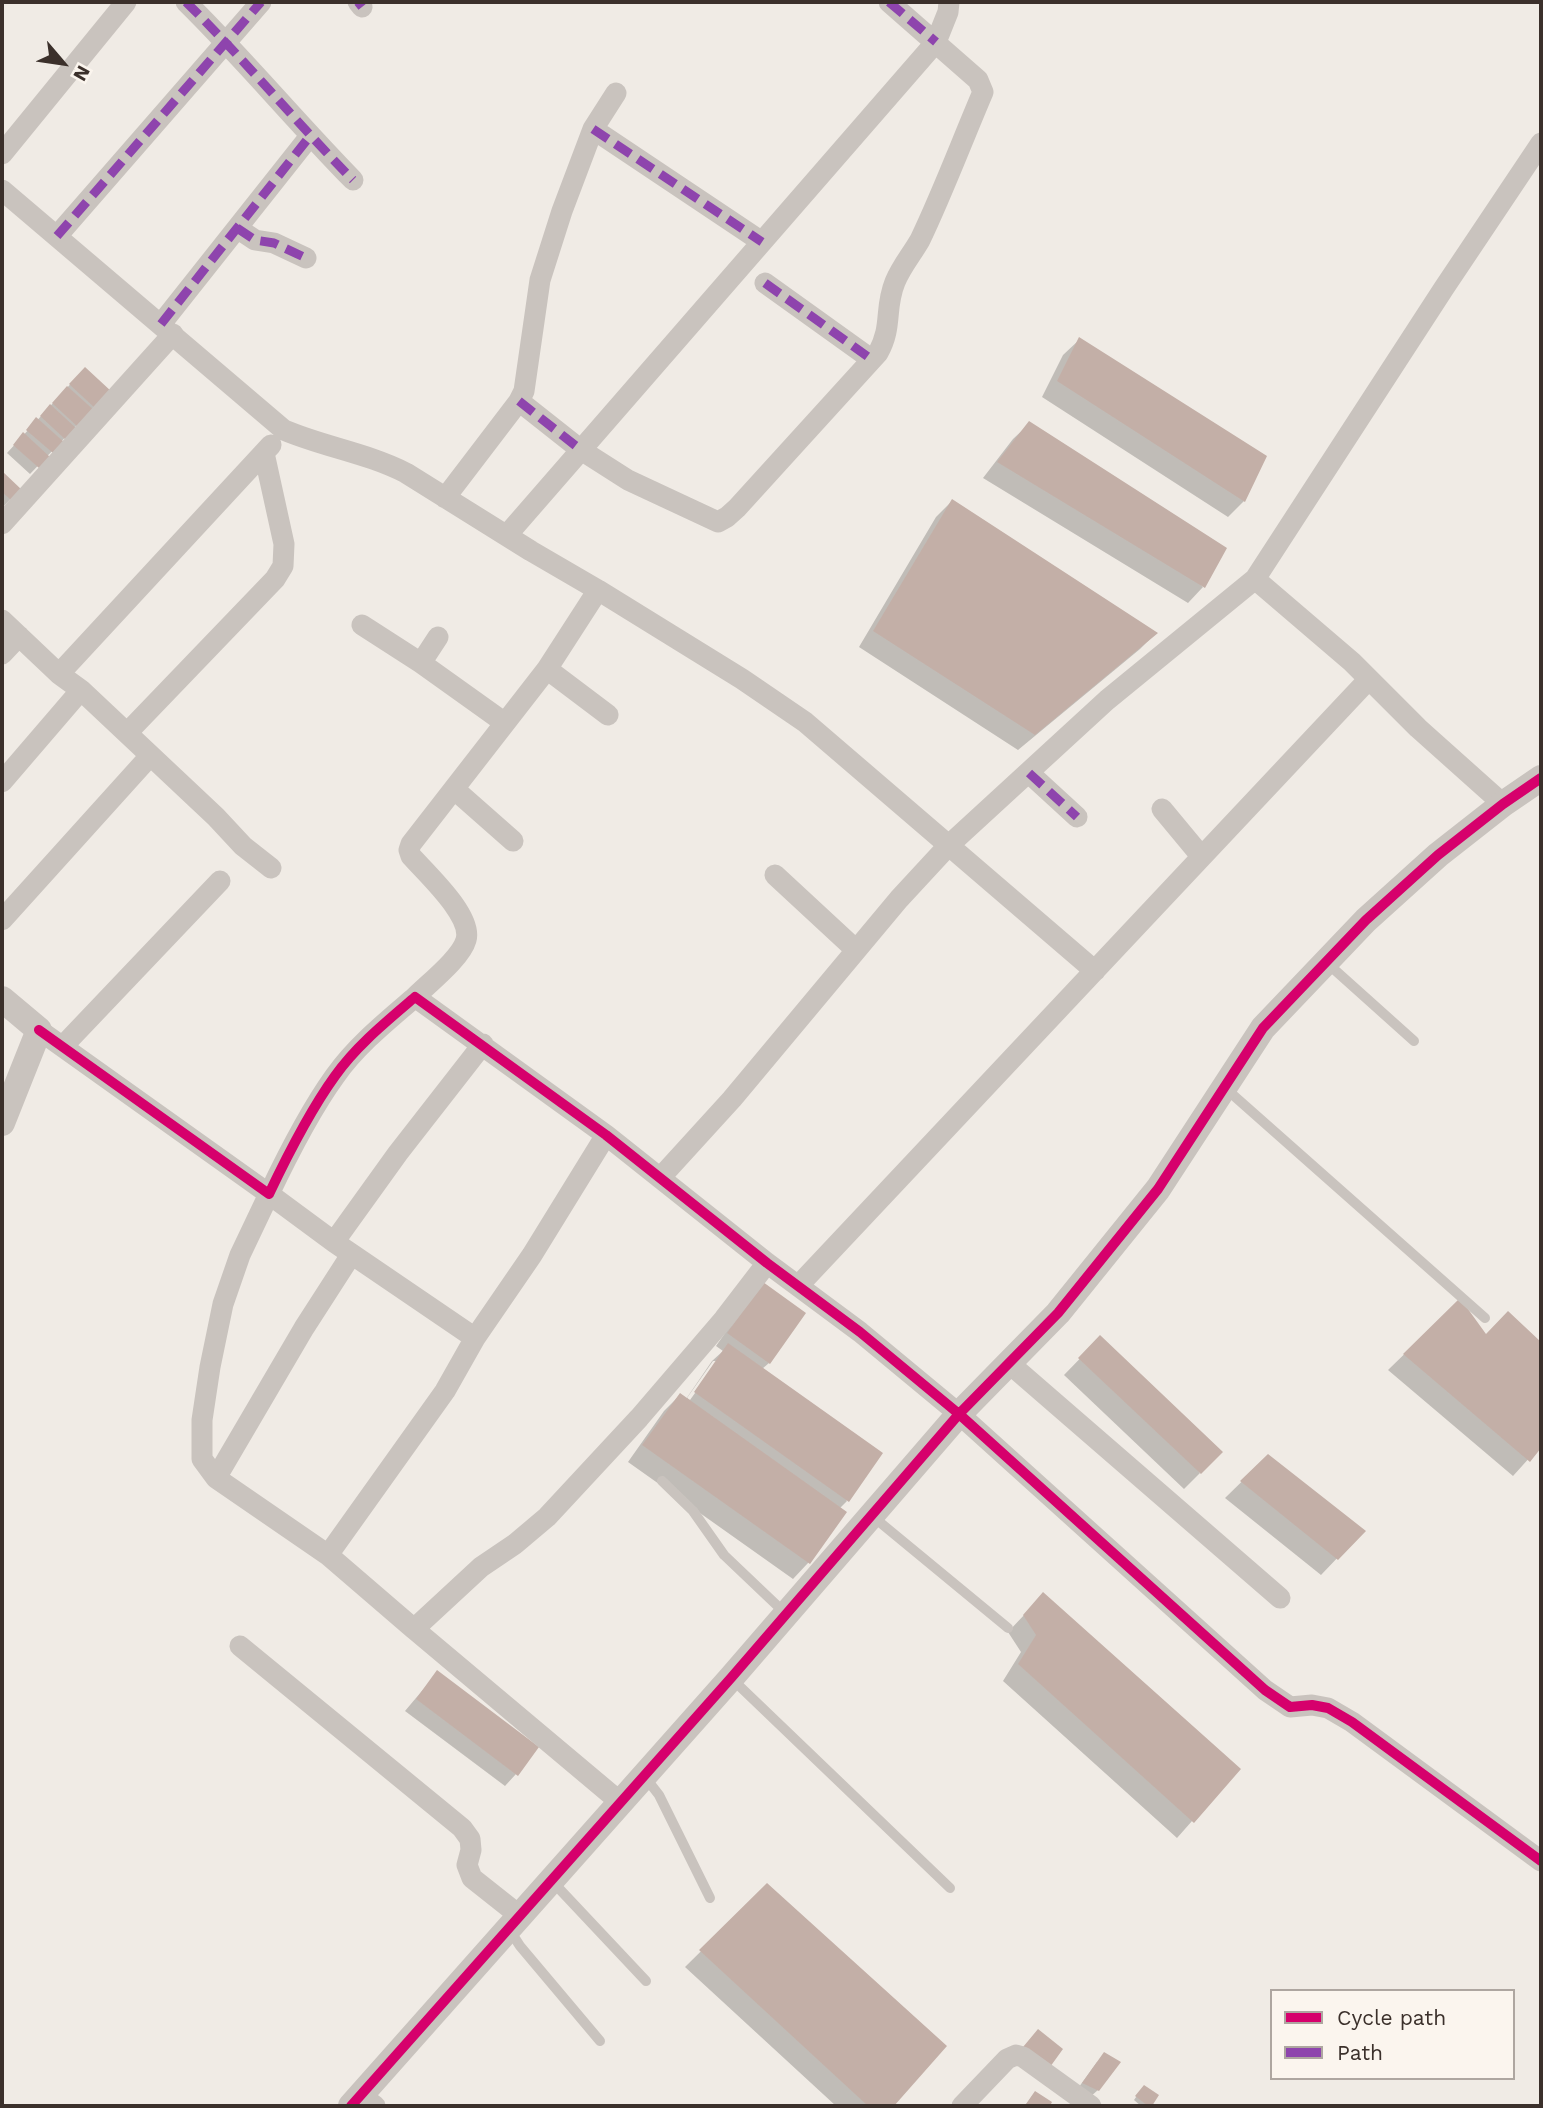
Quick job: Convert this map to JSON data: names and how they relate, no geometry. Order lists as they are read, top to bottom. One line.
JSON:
{"legend":["Cycle path","Path"],"north":"bottom right"}
